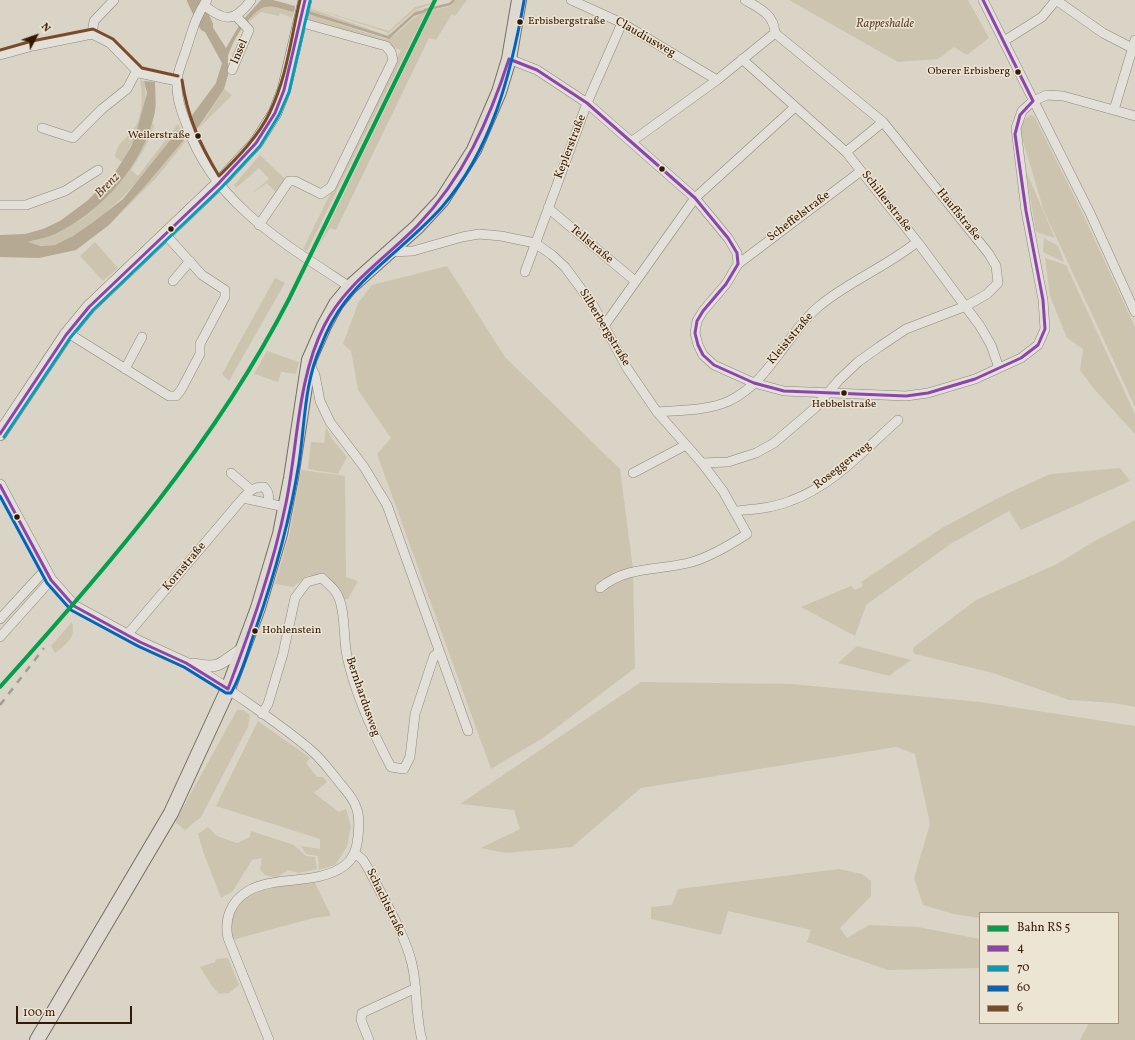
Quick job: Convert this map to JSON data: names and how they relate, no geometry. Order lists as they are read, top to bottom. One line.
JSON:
{"streets":{"street":["Claudiusweg","Insel","Keplerstraße","Schillerstraße","Hauffstraße","Scheffelstraße","Tellstraße","Silberbergstraße","Kleiststraße","Roseggerweg","Kornstraße","Bernhardusweg","Schachtstraße"]},"crossings":[["Claudiusweg","Keplerstraße"],["Keplerstraße","Tellstraße"],["Keplerstraße","Silberbergstraße"],["Schillerstraße","Hauffstraße"],["Schillerstraße","Scheffelstraße"],["Schillerstraße","Kleiststraße"],["Silberbergstraße","Kleiststraße"],["Silberbergstraße","Roseggerweg"]],"water":["Brenz"],"parks":["Rappeshalde"],"places":["Erbisbergstraße","Oberer Erbisberg","Weilerstraße","Hebbelstraße","Hohlenstein"],"lines":["transit line 4","transit line 6","transit line 70","transit line 60"],"legend":["Bahn RS 5","4","70","60","6"],"scale_bar":"100 m","north":"top right"}
